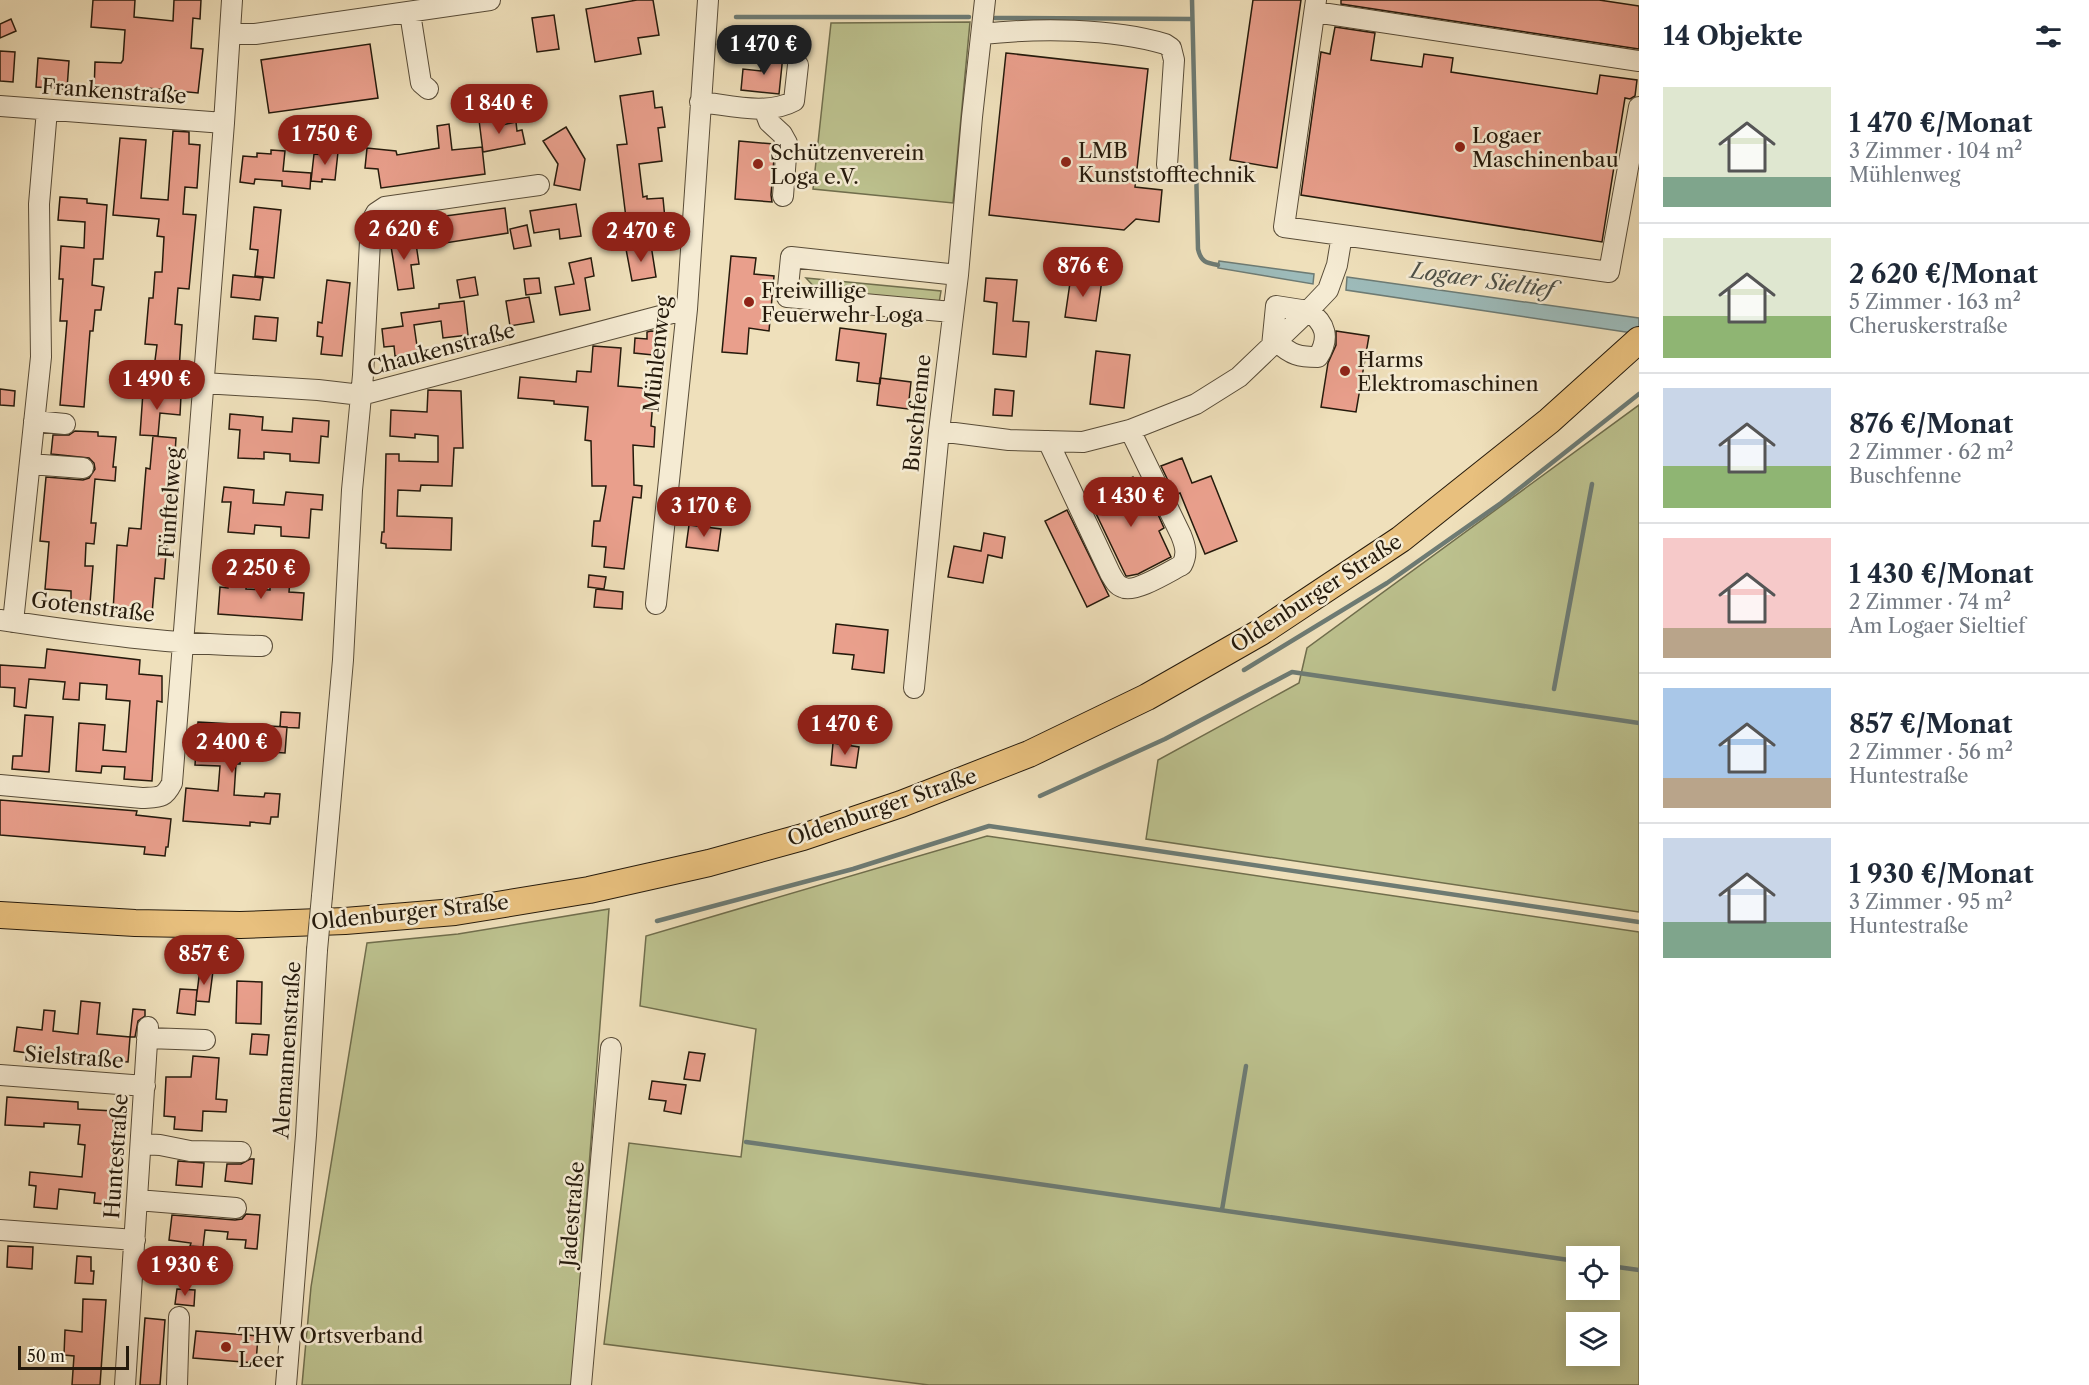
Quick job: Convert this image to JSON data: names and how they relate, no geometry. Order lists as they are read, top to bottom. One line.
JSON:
{"streets":{"main road":["Oldenburger Straße"],"street":["Frankenstraße","Chaukenstraße","Mühlenweg","Buschfenne","Fünftelweg","Gotenstraße","Alemannenstraße","Sielstraße","Huntestraße","Jadestraße"]},"crossings":[["Frankenstraße","Fünftelweg"],["Chaukenstraße","Mühlenweg"],["Chaukenstraße","Fünftelweg"],["Chaukenstraße","Alemannenstraße"],["Fünftelweg","Gotenstraße"],["Sielstraße","Huntestraße"]],"water":["Logaer Sieltief"],"places":["Logaer Maschinenbau","LMB Kunststofftechnik","Schützenverein Loga e.V.","Freiwillige Feuerwehr Loga","Harms Elektromaschinen","THW Ortsverband Leer"],"scale_bar":"50 m","page":{"heading":"14 Objekte","price":["1 470 €","1 840 €","1 750 €","2 620 €","2 470 €","876 €","1 490 €","1 430 €","3 170 €","2 250 €","1 470 €","2 400 €","857 €","1 930 €"],"list":[{"name":"1 470 €/Monat","note":"3 Zimmer · 104 m² · Mühlenweg"},{"name":"2 620 €/Monat","note":"5 Zimmer · 163 m² · Cheruskerstraße"},{"name":"876 €/Monat","note":"2 Zimmer · 62 m² · Buschfenne"},{"name":"1 430 €/Monat","note":"2 Zimmer · 74 m² · Am Logaer Sieltief"},{"name":"857 €/Monat","note":"2 Zimmer · 56 m² · Huntestraße"},{"name":"1 930 €/Monat","note":"3 Zimmer · 95 m² · Huntestraße"}],"scale":"50 m"}}
